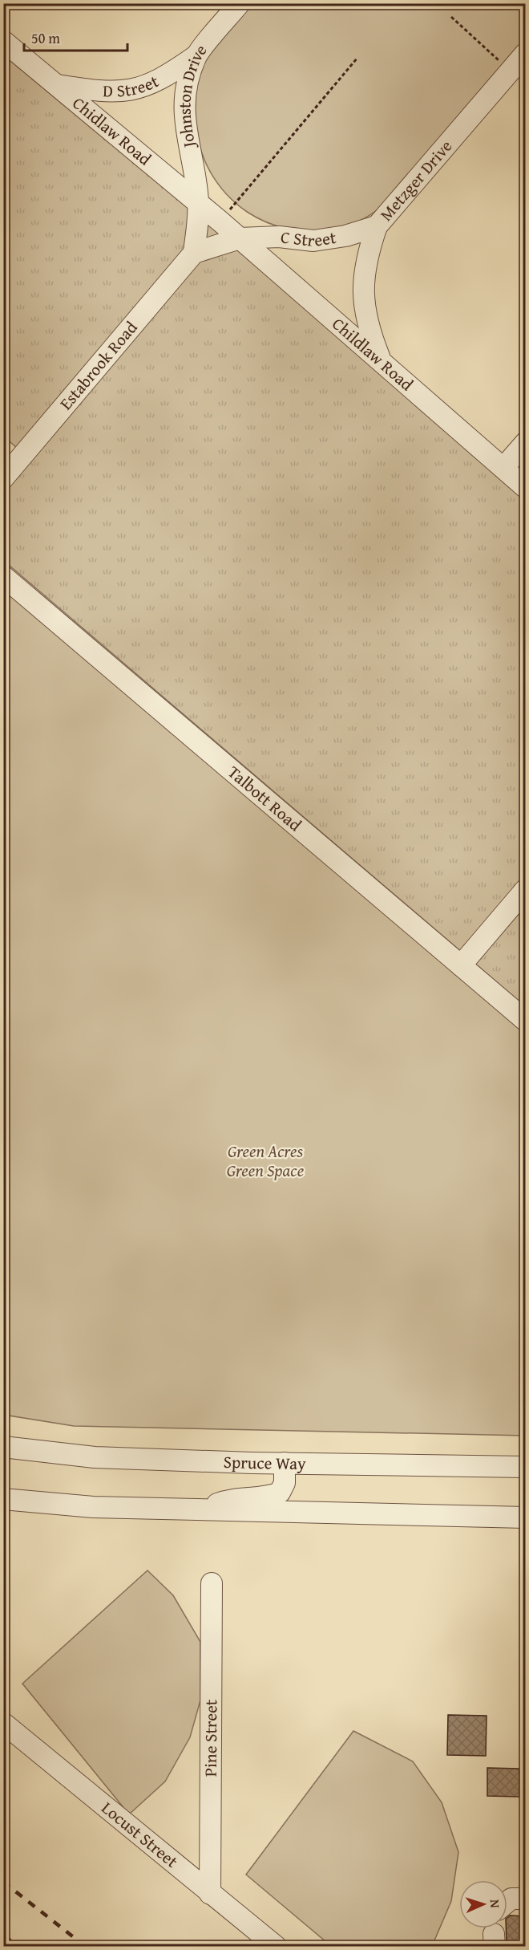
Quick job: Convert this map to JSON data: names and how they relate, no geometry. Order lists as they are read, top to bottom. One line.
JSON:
{"streets":{"street":["D Street","Johnston Drive","Chidlaw Road","Metzger Drive","C Street","Childlaw Road","Estabrook Road","Talbott Road","Spruce Way","Pine Street","Locust Street"]},"crossings":[["D Street","Johnston Drive"],["D Street","Chidlaw Road"],["Johnston Drive","Chidlaw Road"],["Chidlaw Road","Childlaw Road"],["Metzger Drive","C Street"],["Metzger Drive","Childlaw Road"],["C Street","Childlaw Road"],["Pine Street","Locust Street"]],"parks":["Green Acres Green Space"],"scale_bar":"50 m","north":"right"}
